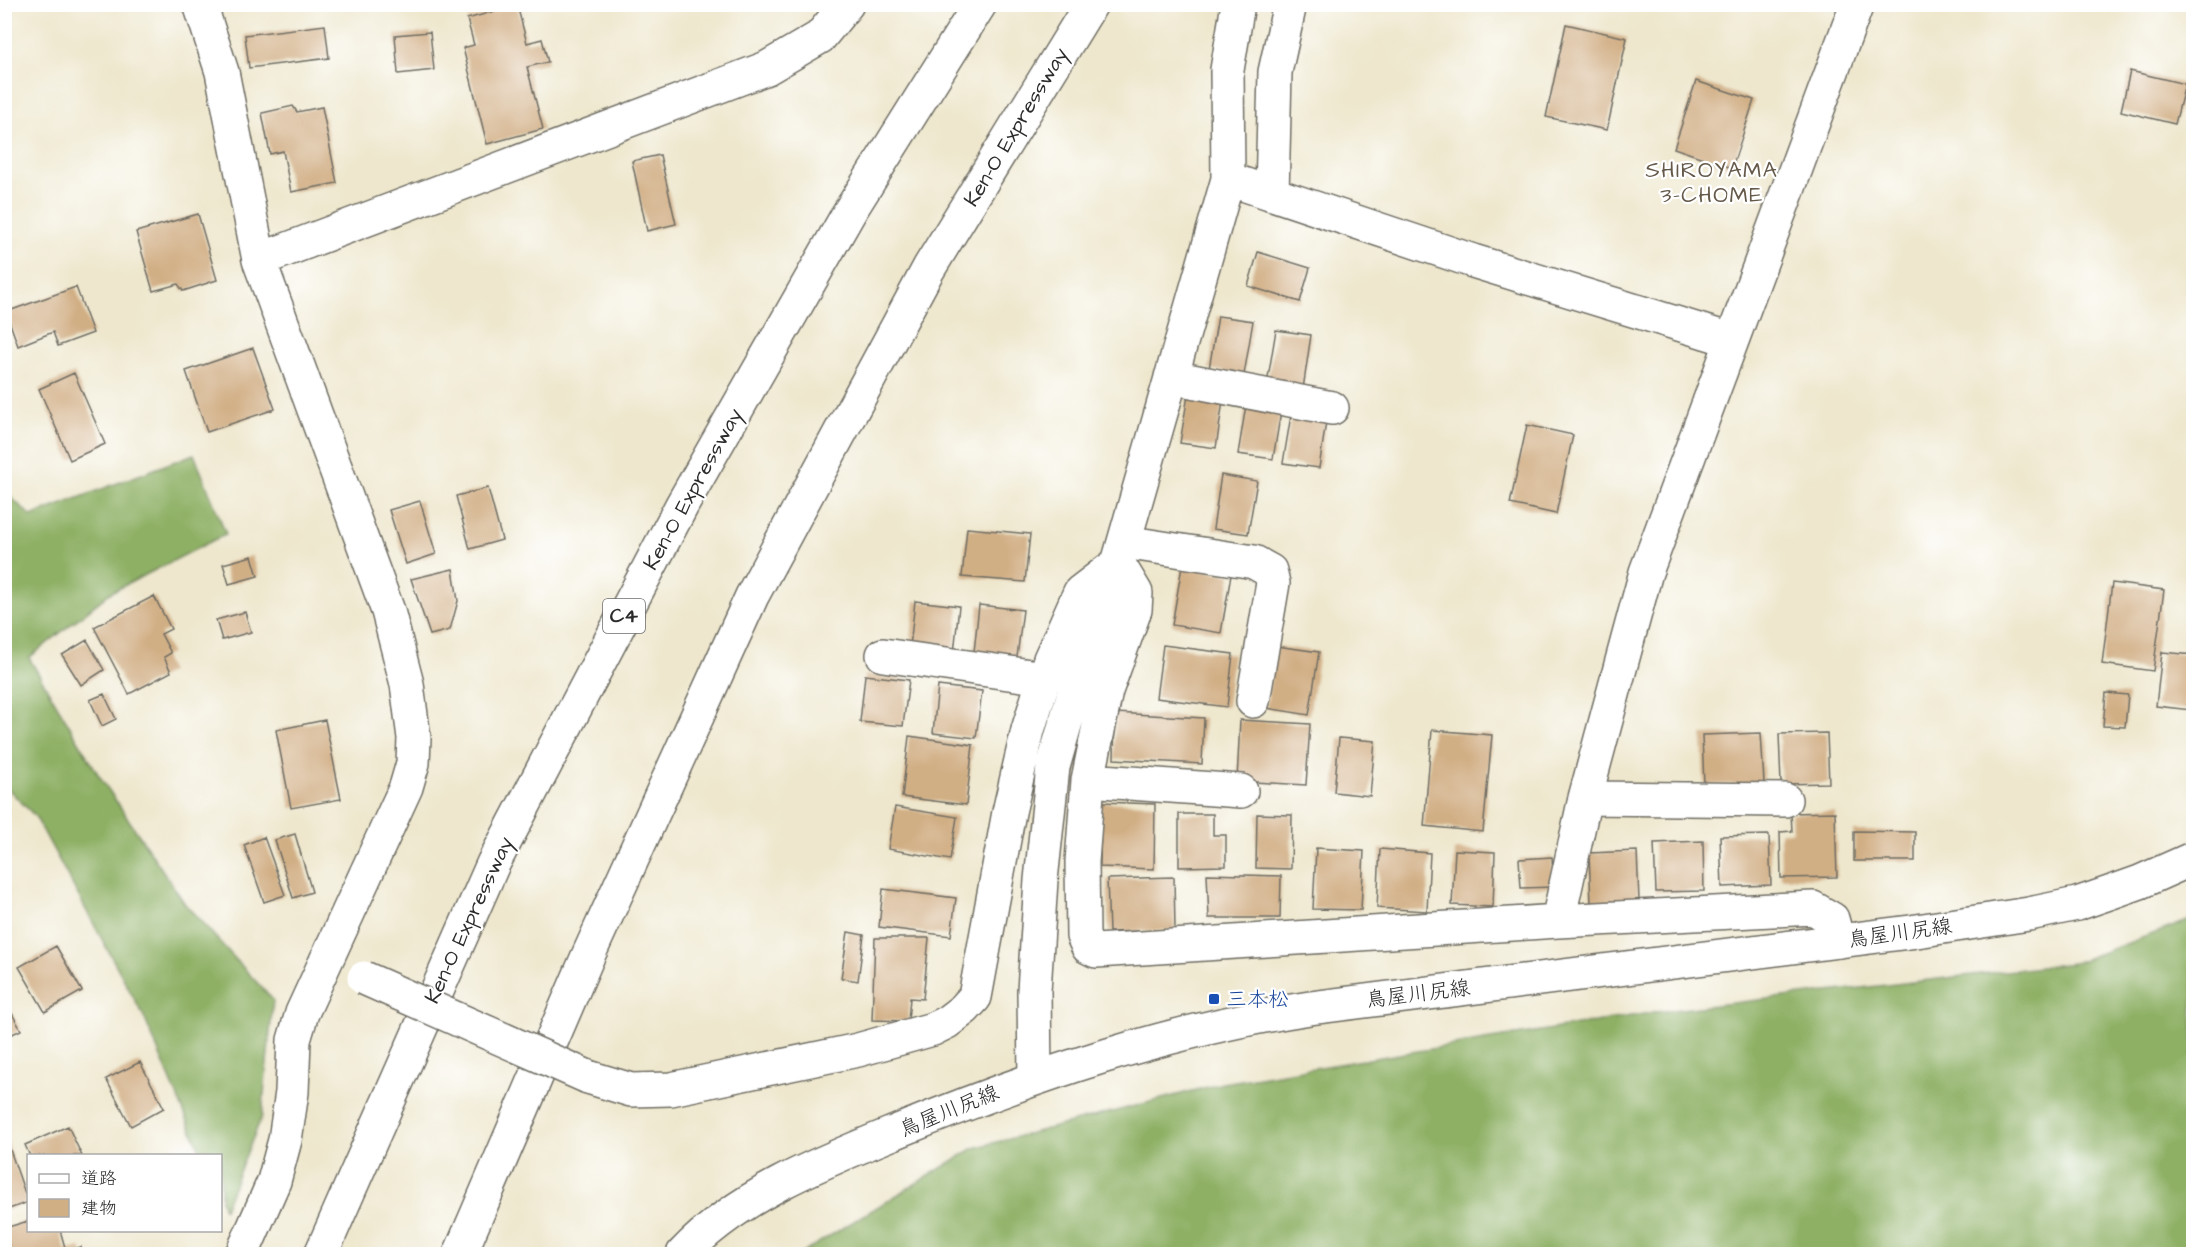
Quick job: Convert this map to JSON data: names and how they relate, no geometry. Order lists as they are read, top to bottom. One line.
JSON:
{"streets":{"main road":["Ken-O Expressway","C4","鳥屋川尻線"]},"districts":["SHIROYAMA 3-CHOME"],"places":{"transit":["三本松"]},"legend":["道路","建物"]}
